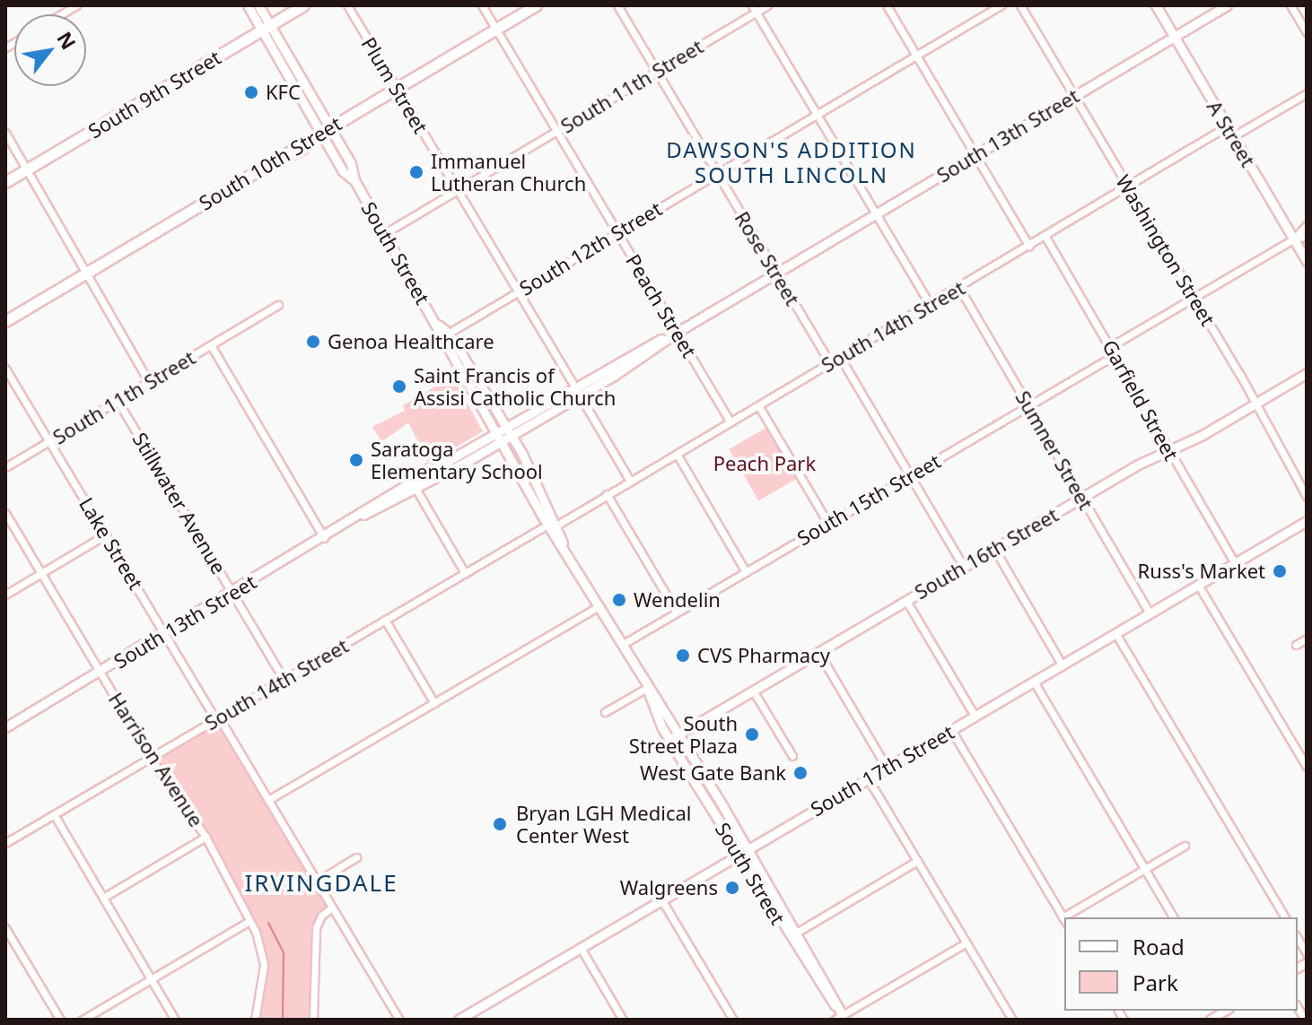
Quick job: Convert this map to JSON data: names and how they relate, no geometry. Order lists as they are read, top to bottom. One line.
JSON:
{"streets":{"main road":["South 9th Street","A Street","South 13th Street","South 10th Street","South Street","South 16th Street","South 17th Street"],"street":["Plum Street","South 11th Street","South 12th Street","Washington Street","Rose Street","Peach Street","South 14th Street","Garfield Street","Sumner Street","South 15th Street","Stillwater Avenue","Lake Street","Harrison Avenue"]},"crossings":[["Plum Street","South 11th Street"],["Plum Street","South 13th Street"],["Plum Street","South 10th Street"],["Plum Street","South 12th Street"],["South 11th Street","South Street"],["South 11th Street","Rose Street"],["South 11th Street","Peach Street"],["South 11th Street","Stillwater Avenue"],["South 11th Street","Lake Street"],["South 9th Street","South Street"],["A Street","South 13th Street"],["A Street","South 14th Street"],["South 13th Street","Washington Street"],["South 13th Street","South Street"],["South 13th Street","Rose Street"],["South 13th Street","Peach Street"],["South 13th Street","Stillwater Avenue"],["South 13th Street","Lake Street"],["South 13th Street","Harrison Avenue"],["South 10th Street","South Street"],["South 10th Street","Peach Street"],["South 12th Street","South Street"],["South 12th Street","Rose Street"],["South 12th Street","Peach Street"],["Washington Street","South 14th Street"],["Washington Street","South 16th Street"],["South Street","South 14th Street"],["South Street","South 15th Street"],["South Street","South 16th Street"],["South Street","South 17th Street"],["Rose Street","South 14th Street"],["Peach Street","South 14th Street"],["South 14th Street","Garfield Street"],["South 14th Street","Sumner Street"],["South 14th Street","Stillwater Avenue"],["South 14th Street","Lake Street"],["South 14th Street","Harrison Avenue"],["Garfield Street","South 15th Street"],["Garfield Street","South 16th Street"],["Garfield Street","South 17th Street"],["Sumner Street","South 15th Street"],["Sumner Street","South 16th Street"],["Sumner Street","South 17th Street"]],"districts":["DAWSON'S ADDITION SOUTH LINCOLN","IRVINGDALE"],"parks":["Peach Park"],"places":["KFC","Immanuel Lutheran Church","Genoa Healthcare","Saint Francis of Assisi Catholic Church","Saratoga Elementary School","Russ's Market","Wendelin","CVS Pharmacy","South Street Plaza","West Gate Bank","Bryan LGH Medical Center West","Walgreens"],"legend":["Road","Park"],"north":"top right"}
